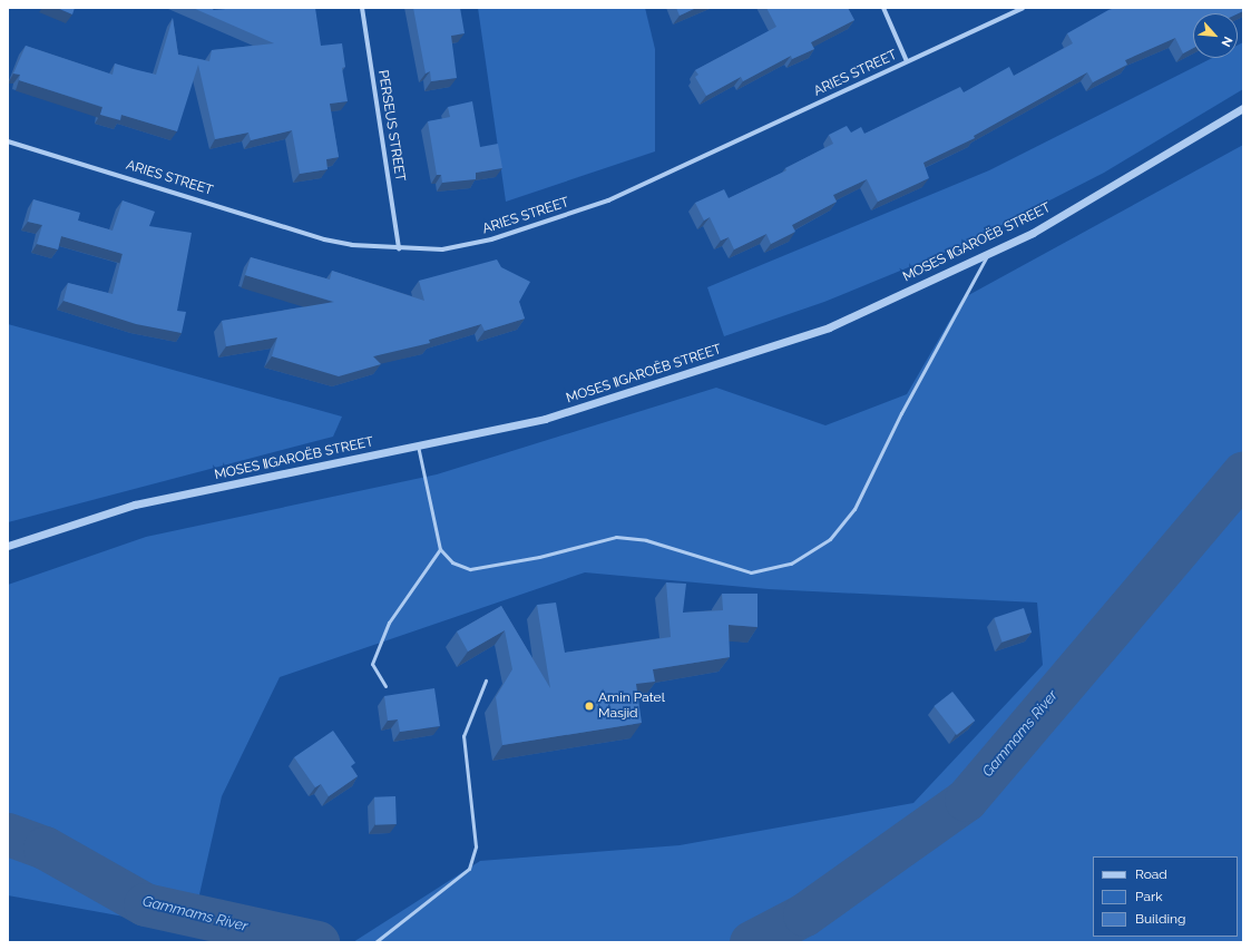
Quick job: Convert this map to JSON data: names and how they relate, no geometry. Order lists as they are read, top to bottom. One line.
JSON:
{"streets":{"street":["ARIES STREET","PERSEUS STREET","MOSES ǁGAROËB STREET"]},"crossings":[["ARIES STREET","PERSEUS STREET"]],"water":["Gammams River"],"places":["Amin Patel Masjid"],"legend":["Road","Park","Building"],"north":"bottom right"}
